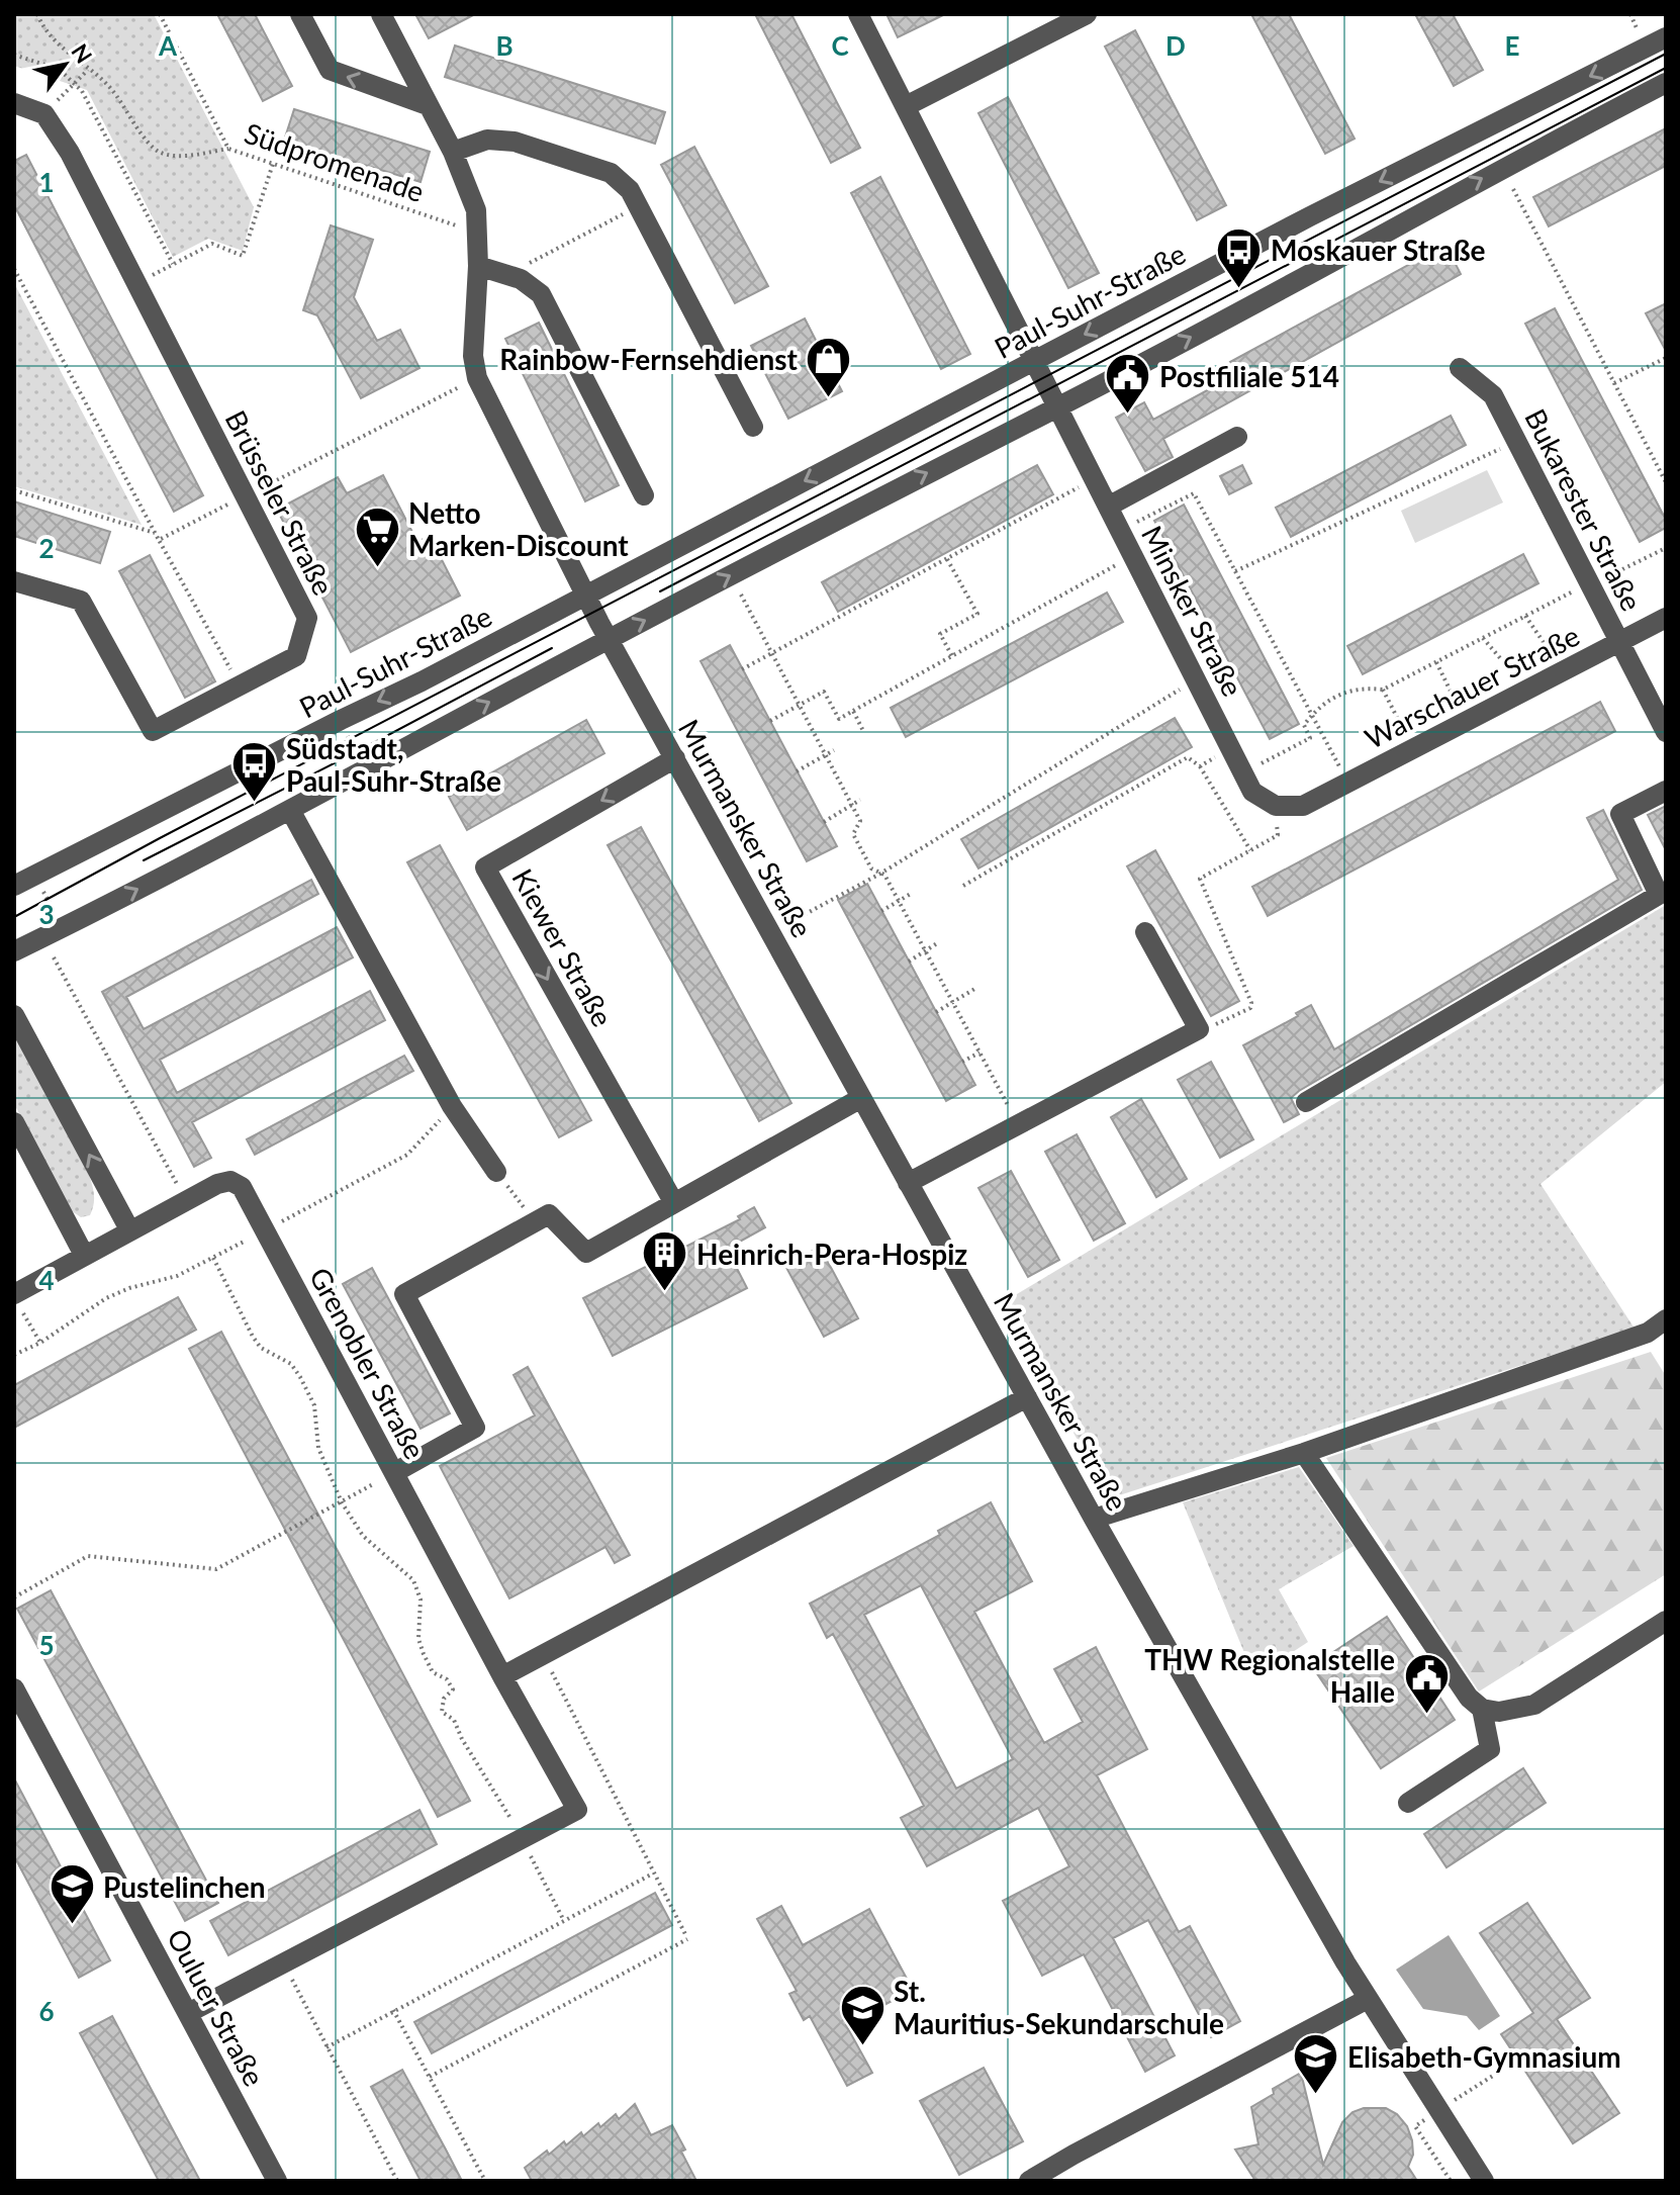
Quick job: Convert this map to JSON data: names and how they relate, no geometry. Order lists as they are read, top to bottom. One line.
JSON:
{"streets":{"street":["Paul-Suhr-Straße","Brüsseler Straße","Bukarester Straße","Minsker Straße","Warschauer Straße","Murmansker Straße","Kiewer Straße","Grenobler Straße","Ouluer Straße"],"path":["Südpromenade"]},"crossings":[["Paul-Suhr-Straße","Minsker Straße"],["Bukarester Straße","Warschauer Straße"],["Minsker Straße","Warschauer Straße"],["Murmansker Straße","Kiewer Straße"],["Grenobler Straße","Ouluer Straße"]],"places":{"bus stop":["Moskauer Straße","Südstadt, Paul-Suhr-Straße"],"shop":["Rainbow-Fernsehdienst"],"public building":["Postfiliale 514","THW Regionalstelle Halle"],"supermarket":["Netto Marken-Discount"],"building":["Heinrich-Pera-Hospiz"],"school or university":["Pustelinchen","St. Mauritius-Sekundarschule","Elisabeth-Gymnasium"]},"north":"top right","grid":{"columns":["A","B","C","D","E"],"rows":["1","2","3","4","5","6"]}}
